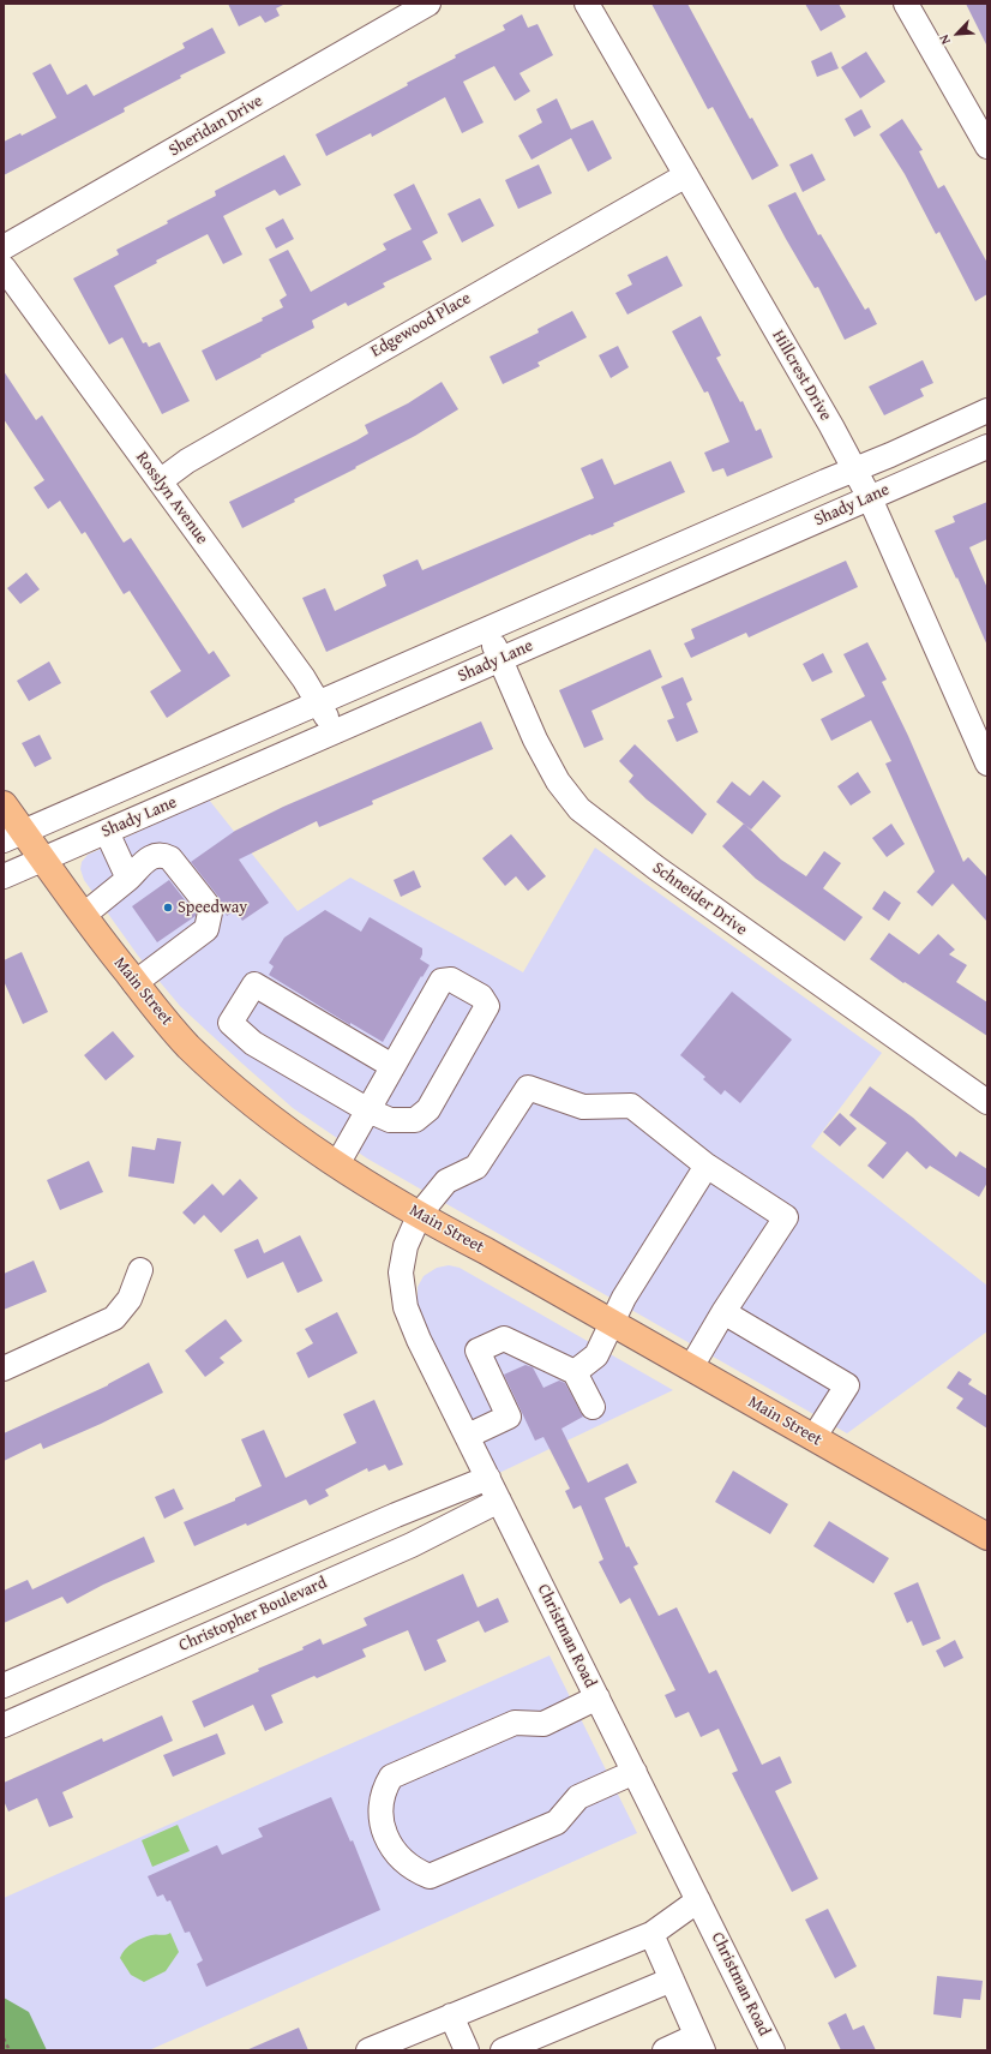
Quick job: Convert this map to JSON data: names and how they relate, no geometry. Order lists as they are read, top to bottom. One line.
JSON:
{"streets":{"main road":["Main Street"],"street":["Sheridan Drive","Edgewood Place","Hillcrest Drive","Rosslyn Avenue","Shady Lane","Schneider Drive","Christopher Boulevard","Christman Road"]},"crossings":[["Edgewood Place","Hillcrest Drive"],["Edgewood Place","Rosslyn Avenue"],["Hillcrest Drive","Shady Lane"],["Rosslyn Avenue","Shady Lane"],["Shady Lane","Schneider Drive"],["Shady Lane","Main Street"],["Main Street","Christman Road"],["Christopher Boulevard","Christman Road"]],"places":["Speedway"],"north":"bottom left"}
